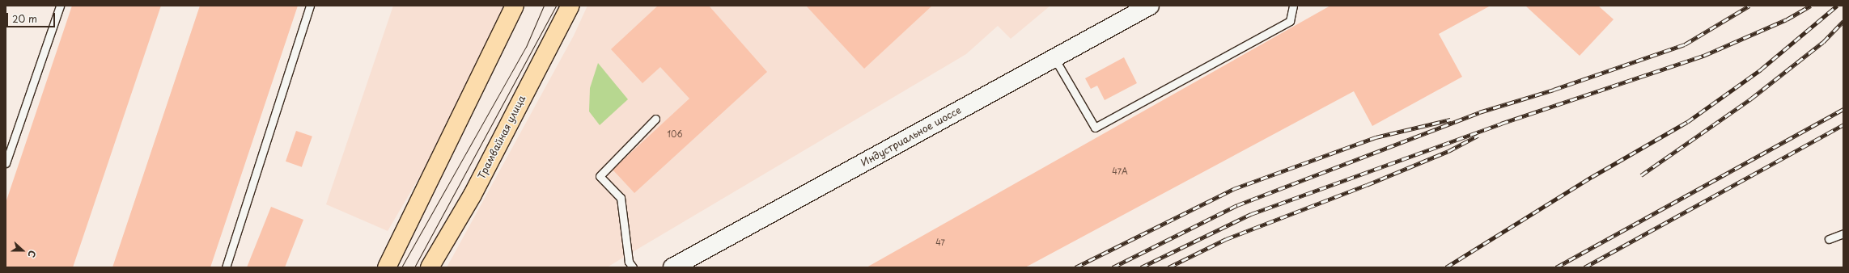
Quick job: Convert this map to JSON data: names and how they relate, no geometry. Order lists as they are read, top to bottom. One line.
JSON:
{"streets":{"main road":["Трамвайная улица"],"street":["Индустриальное шоссе"]},"house_numbers":["106","47А","47"],"scale_bar":"20 m","north":"right"}
